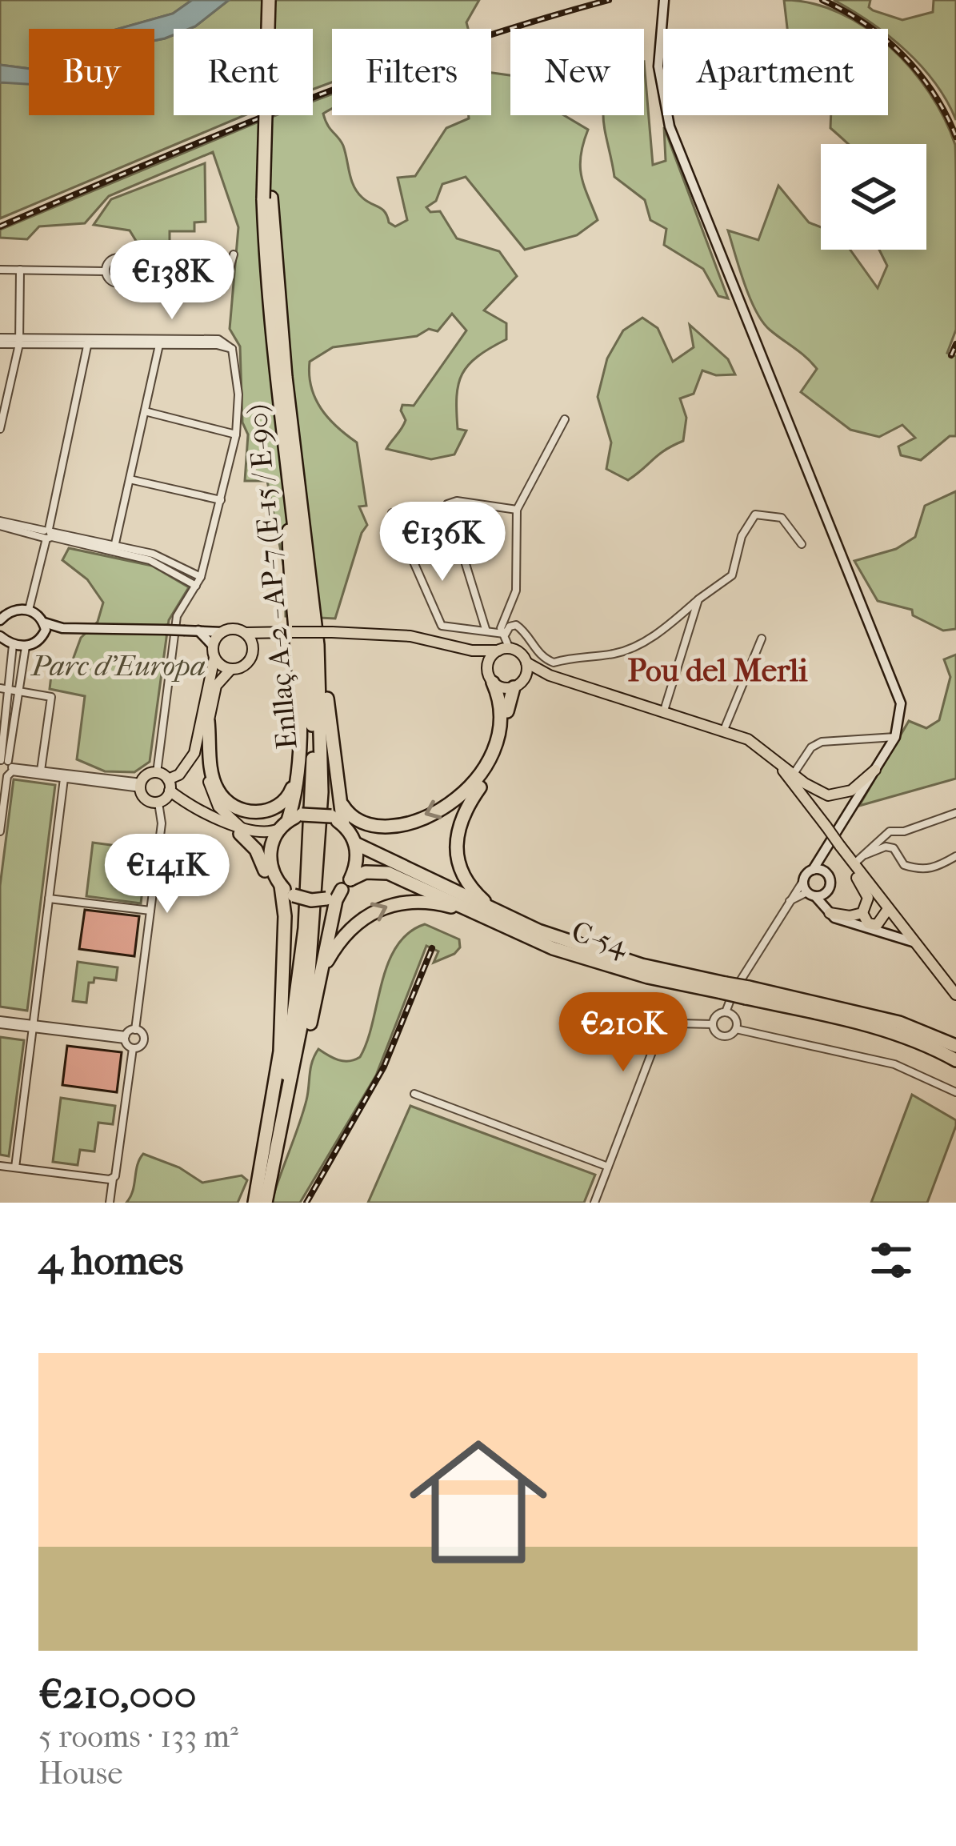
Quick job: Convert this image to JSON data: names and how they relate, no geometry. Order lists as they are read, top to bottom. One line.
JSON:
{"streets":{"highway":["Enllaç A-2 - AP-7 (E-15 / E-90)","C-54"]},"districts":["Pou del Merli"],"parks":["Parc d'Europa"],"page":{"chip":["Buy","Rent","Filters","New","Apartment"],"price":["€138K","€136K","€141K","€210K"],"heading":"4 homes","list":[{"name":"€210,000","note":"5 rooms · 133 m² · House"}]}}
